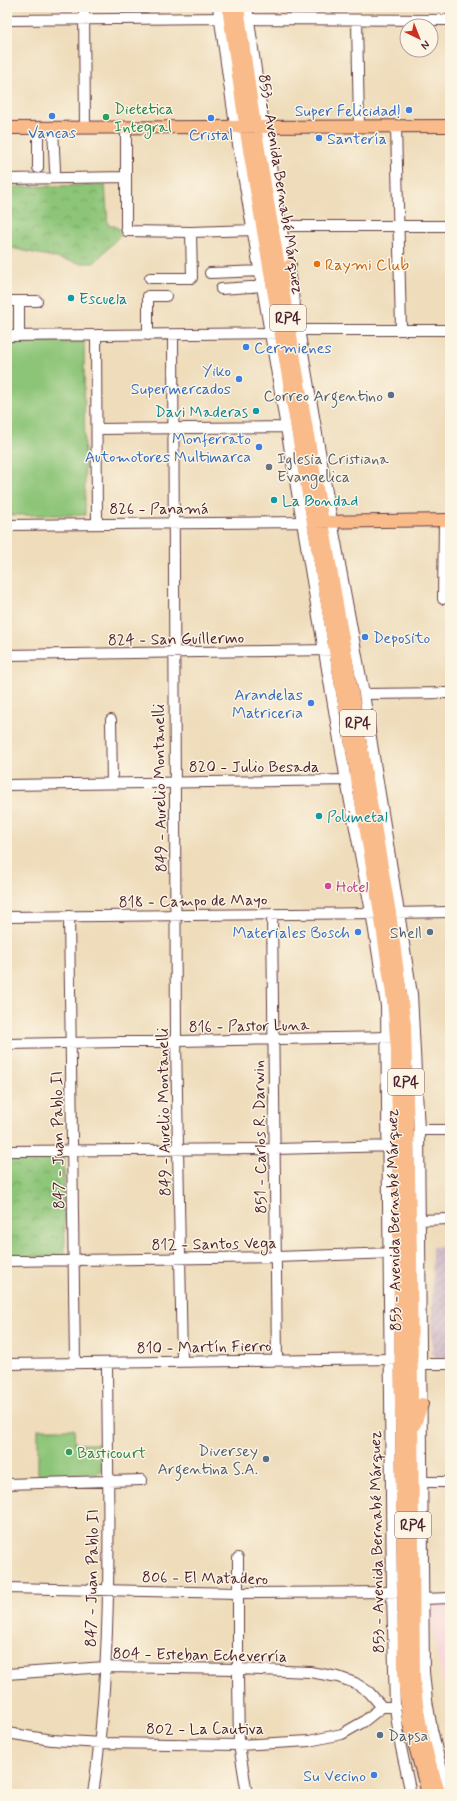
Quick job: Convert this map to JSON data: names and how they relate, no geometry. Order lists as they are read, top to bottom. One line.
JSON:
{"streets":{"main road":["853 - Avenida Bernabé Márquez","RP4"],"street":["826 - Panamá","824 - San Guillermo","820 - Julio Besada","849 - Aurelio Montanelli","818 - Campo de Mayo","816 - Pastor Luna","851 - Carlos R. Darwin","847 - Juan Pablo II","812 - Santos Vega","810 - Martín Fierro","806 - El Matadero","804 - Esteban Echeverría","802 - La Cautiva"]},"crossings":[["853 - Avenida Bernabé Márquez","826 - Panamá"],["853 - Avenida Bernabé Márquez","824 - San Guillermo"],["853 - Avenida Bernabé Márquez","820 - Julio Besada"],["853 - Avenida Bernabé Márquez","818 - Campo de Mayo"],["853 - Avenida Bernabé Márquez","816 - Pastor Luna"],["853 - Avenida Bernabé Márquez","812 - Santos Vega"],["853 - Avenida Bernabé Márquez","810 - Martín Fierro"],["853 - Avenida Bernabé Márquez","806 - El Matadero"],["826 - Panamá","849 - Aurelio Montanelli"],["824 - San Guillermo","849 - Aurelio Montanelli"],["820 - Julio Besada","849 - Aurelio Montanelli"],["849 - Aurelio Montanelli","818 - Campo de Mayo"],["849 - Aurelio Montanelli","816 - Pastor Luna"],["849 - Aurelio Montanelli","812 - Santos Vega"],["849 - Aurelio Montanelli","810 - Martín Fierro"],["818 - Campo de Mayo","851 - Carlos R. Darwin"],["818 - Campo de Mayo","847 - Juan Pablo II"],["816 - Pastor Luna","851 - Carlos R. Darwin"],["816 - Pastor Luna","847 - Juan Pablo II"],["851 - Carlos R. Darwin","812 - Santos Vega"],["851 - Carlos R. Darwin","810 - Martín Fierro"],["847 - Juan Pablo II","812 - Santos Vega"],["847 - Juan Pablo II","810 - Martín Fierro"],["847 - Juan Pablo II","806 - El Matadero"],["847 - Juan Pablo II","804 - Esteban Echeverría"],["847 - Juan Pablo II","802 - La Cautiva"],["804 - Esteban Echeverría","802 - La Cautiva"]],"places":["Super Felicidad!","Vancas","Dietetica Integral","Cristal","Santería","Raymi Club","Escuela","Cermienes","Yiko Supermercados","Correo Argentino","Davi Maderas","Monferrato Automotores Multimarca","Iglesia Cristiana Evangelica","La Bondad","Deposito","Arandelas Matriceria","Polimetal","Hotel","Materiales Bosch","Shell","Basticourt","Diversey Argentina S.A.","Dapsa","Su Vecino"],"north":"bottom right"}
